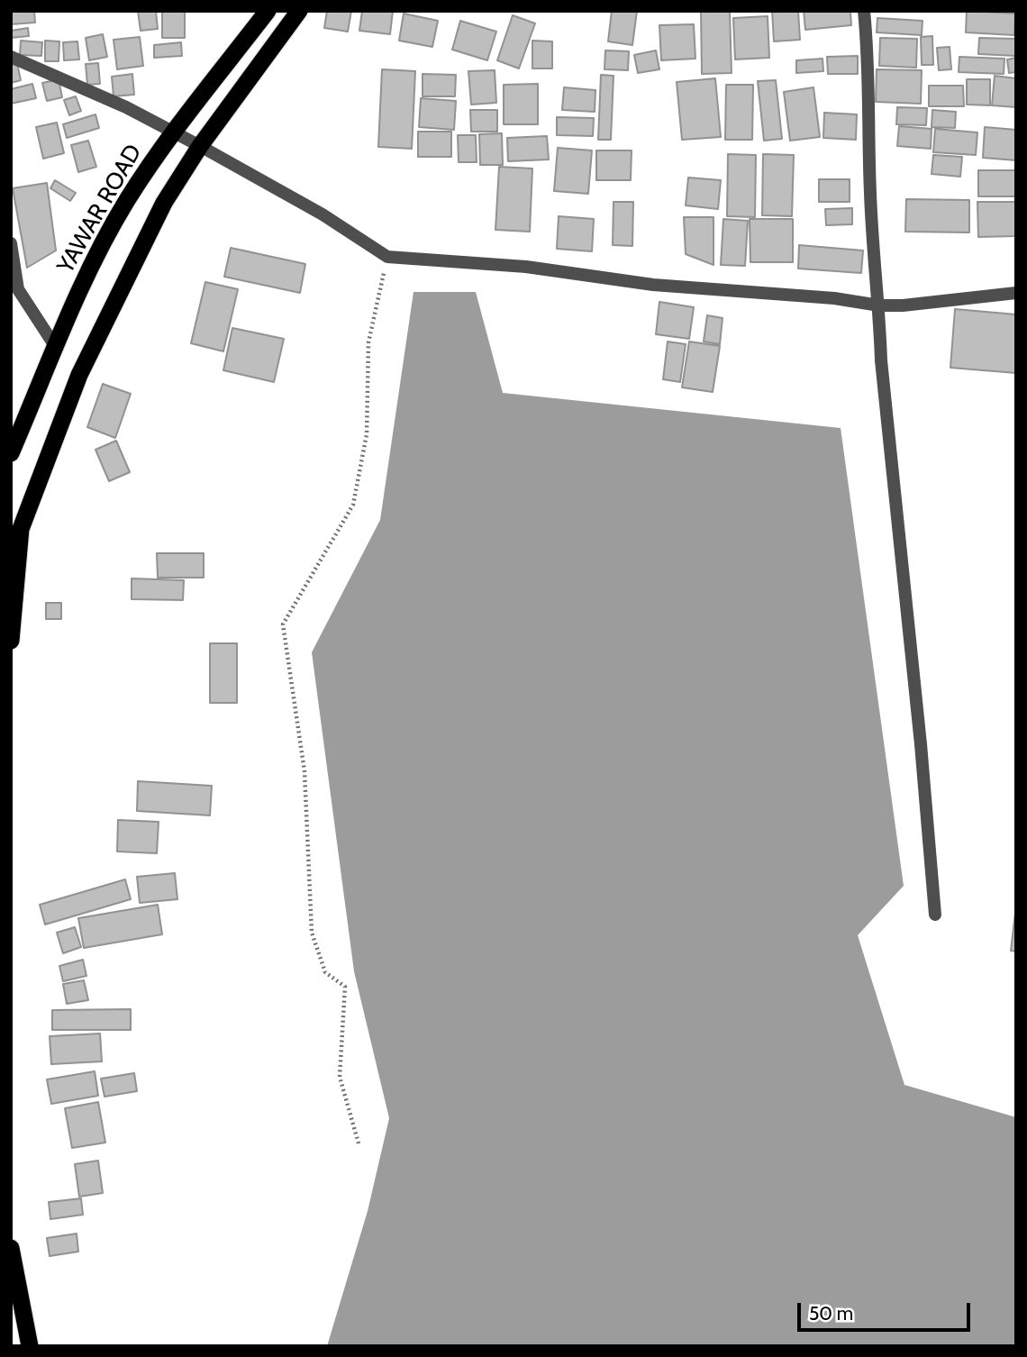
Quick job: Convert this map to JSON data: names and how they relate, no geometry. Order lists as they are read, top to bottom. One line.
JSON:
{"streets":{"highway":["YAWAR ROAD"]},"scale_bar":"50 m"}
